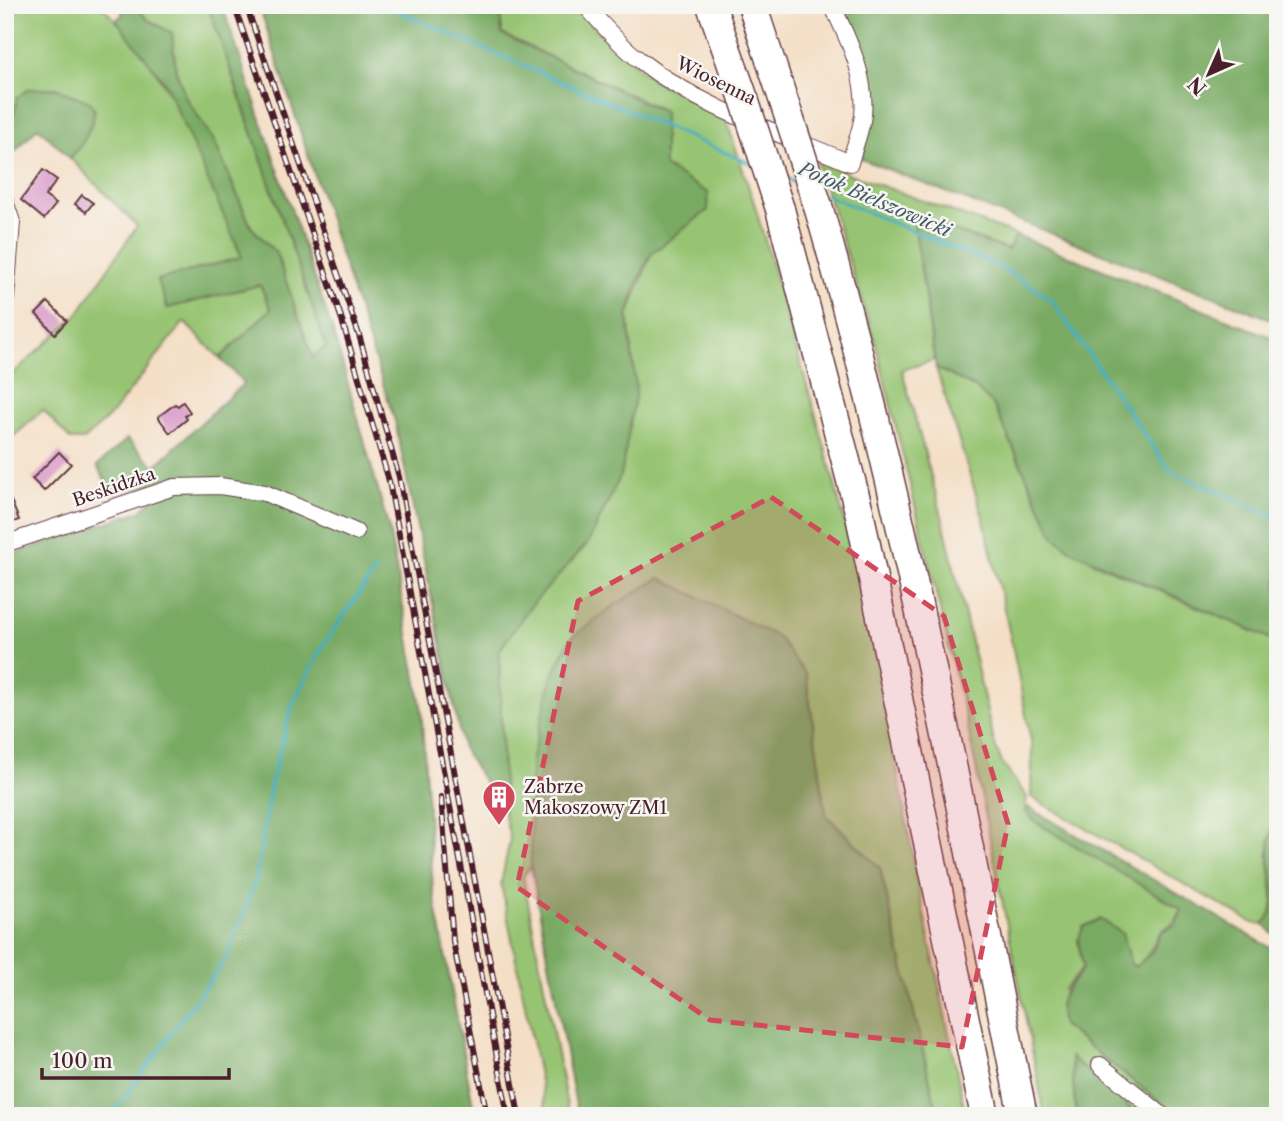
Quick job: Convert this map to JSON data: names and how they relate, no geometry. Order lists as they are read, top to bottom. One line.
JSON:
{"streets":{"street":["Wiosenna","Beskidzka"]},"water":["Potok Bielszowicki"],"places":{"building":["Zabrze Makoszowy ZM1"]},"scale_bar":"100 m","north":"bottom left"}
